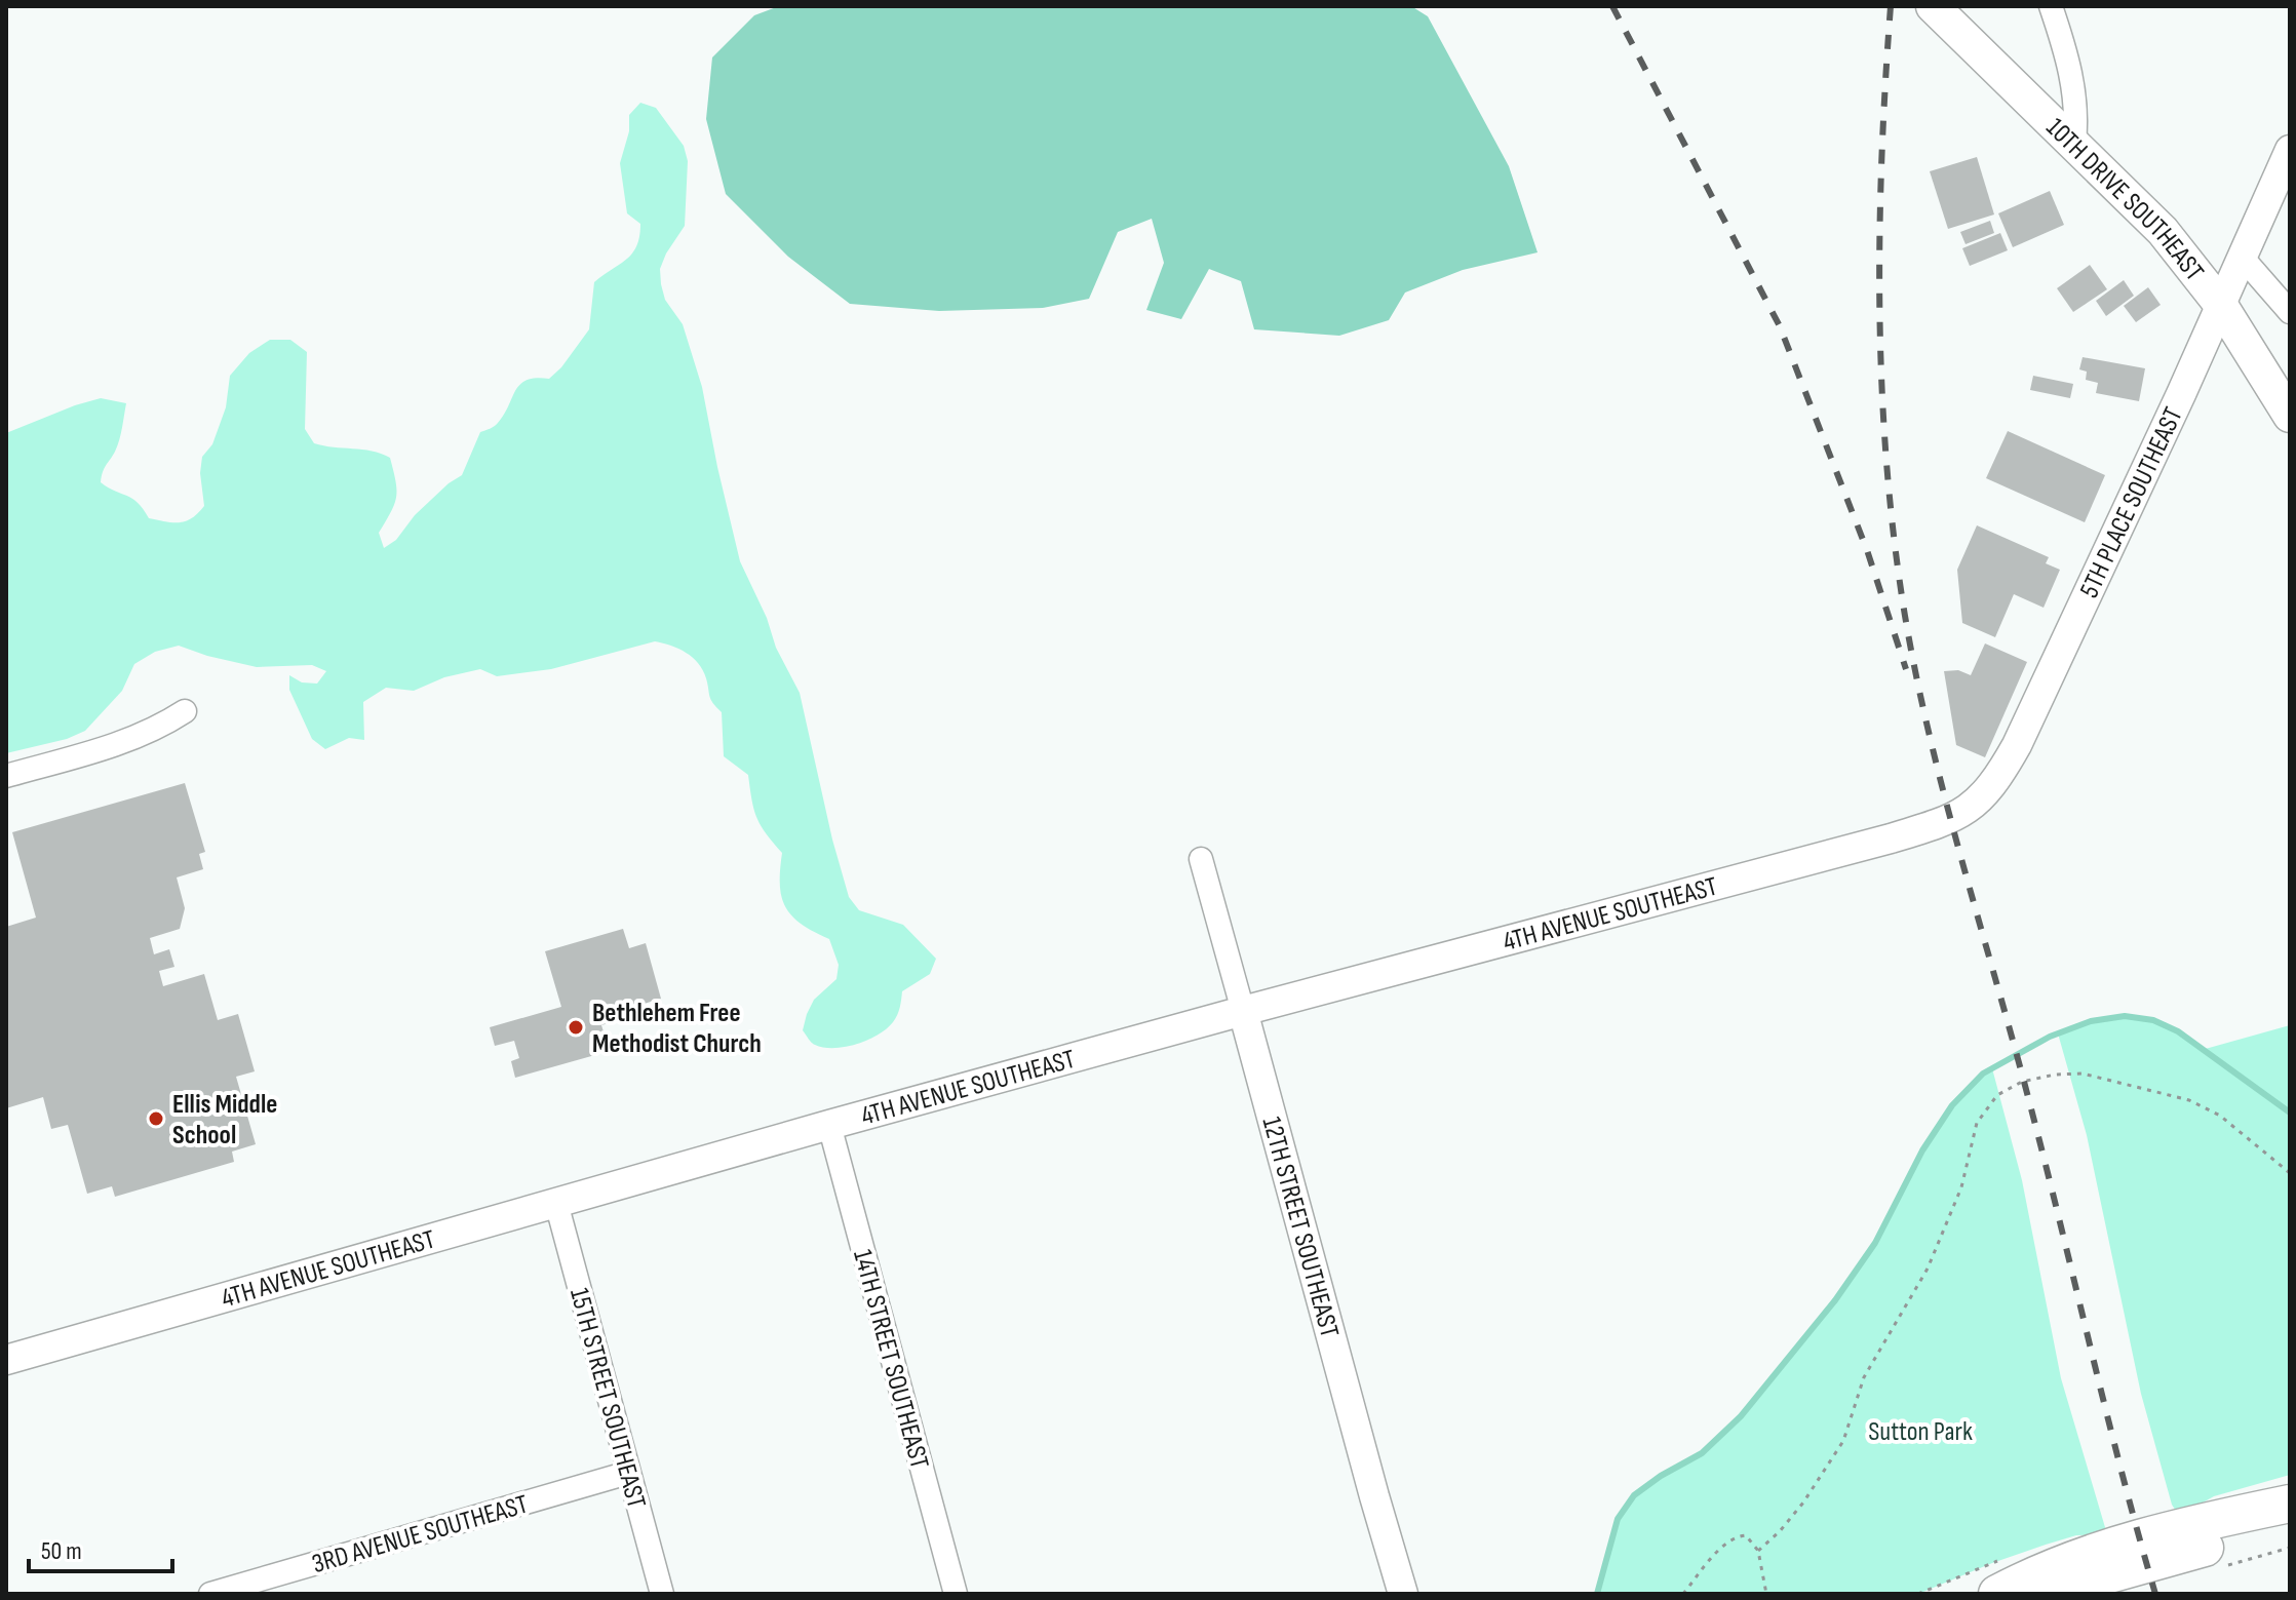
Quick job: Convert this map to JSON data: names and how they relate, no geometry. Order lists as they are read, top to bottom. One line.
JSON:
{"streets":{"main road":["10TH DRIVE SOUTHEAST"],"street":["5TH PLACE SOUTHEAST","4TH AVENUE SOUTHEAST","12TH STREET SOUTHEAST","14TH STREET SOUTHEAST","15TH STREET SOUTHEAST","3RD AVENUE SOUTHEAST"]},"crossings":[["10TH DRIVE SOUTHEAST","5TH PLACE SOUTHEAST"],["5TH PLACE SOUTHEAST","4TH AVENUE SOUTHEAST"],["4TH AVENUE SOUTHEAST","12TH STREET SOUTHEAST"],["4TH AVENUE SOUTHEAST","14TH STREET SOUTHEAST"],["4TH AVENUE SOUTHEAST","15TH STREET SOUTHEAST"],["15TH STREET SOUTHEAST","3RD AVENUE SOUTHEAST"]],"parks":["Sutton Park"],"places":["Bethlehem Free Methodist Church","Ellis Middle School"],"scale_bar":"50 m"}
